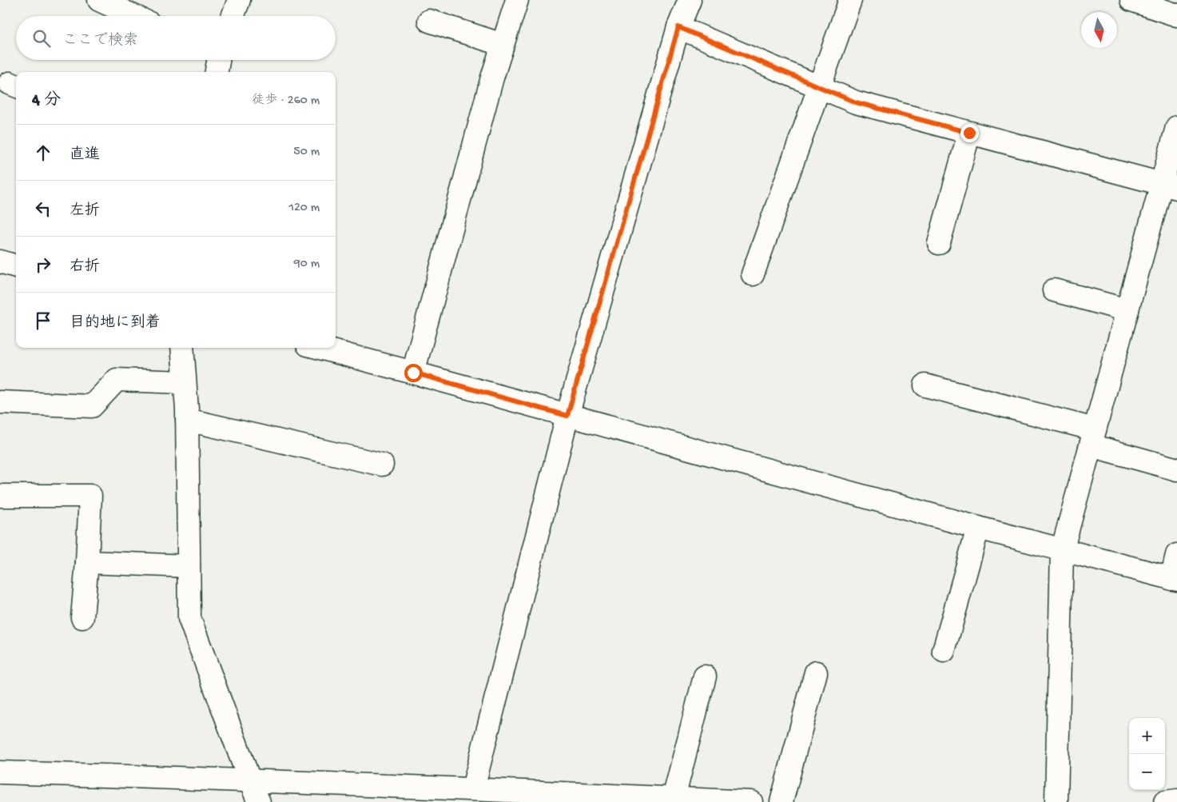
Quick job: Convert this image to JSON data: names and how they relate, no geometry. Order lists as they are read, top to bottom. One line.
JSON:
{"north":"bottom","page":{"search":"ここで検索","heading":["4 分","徒歩 · 260 m"],"list":[["直進","50 m"],["左折","120 m"],["右折","90 m"],"目的地に到着"],"map_buttons":["+","−"]}}
